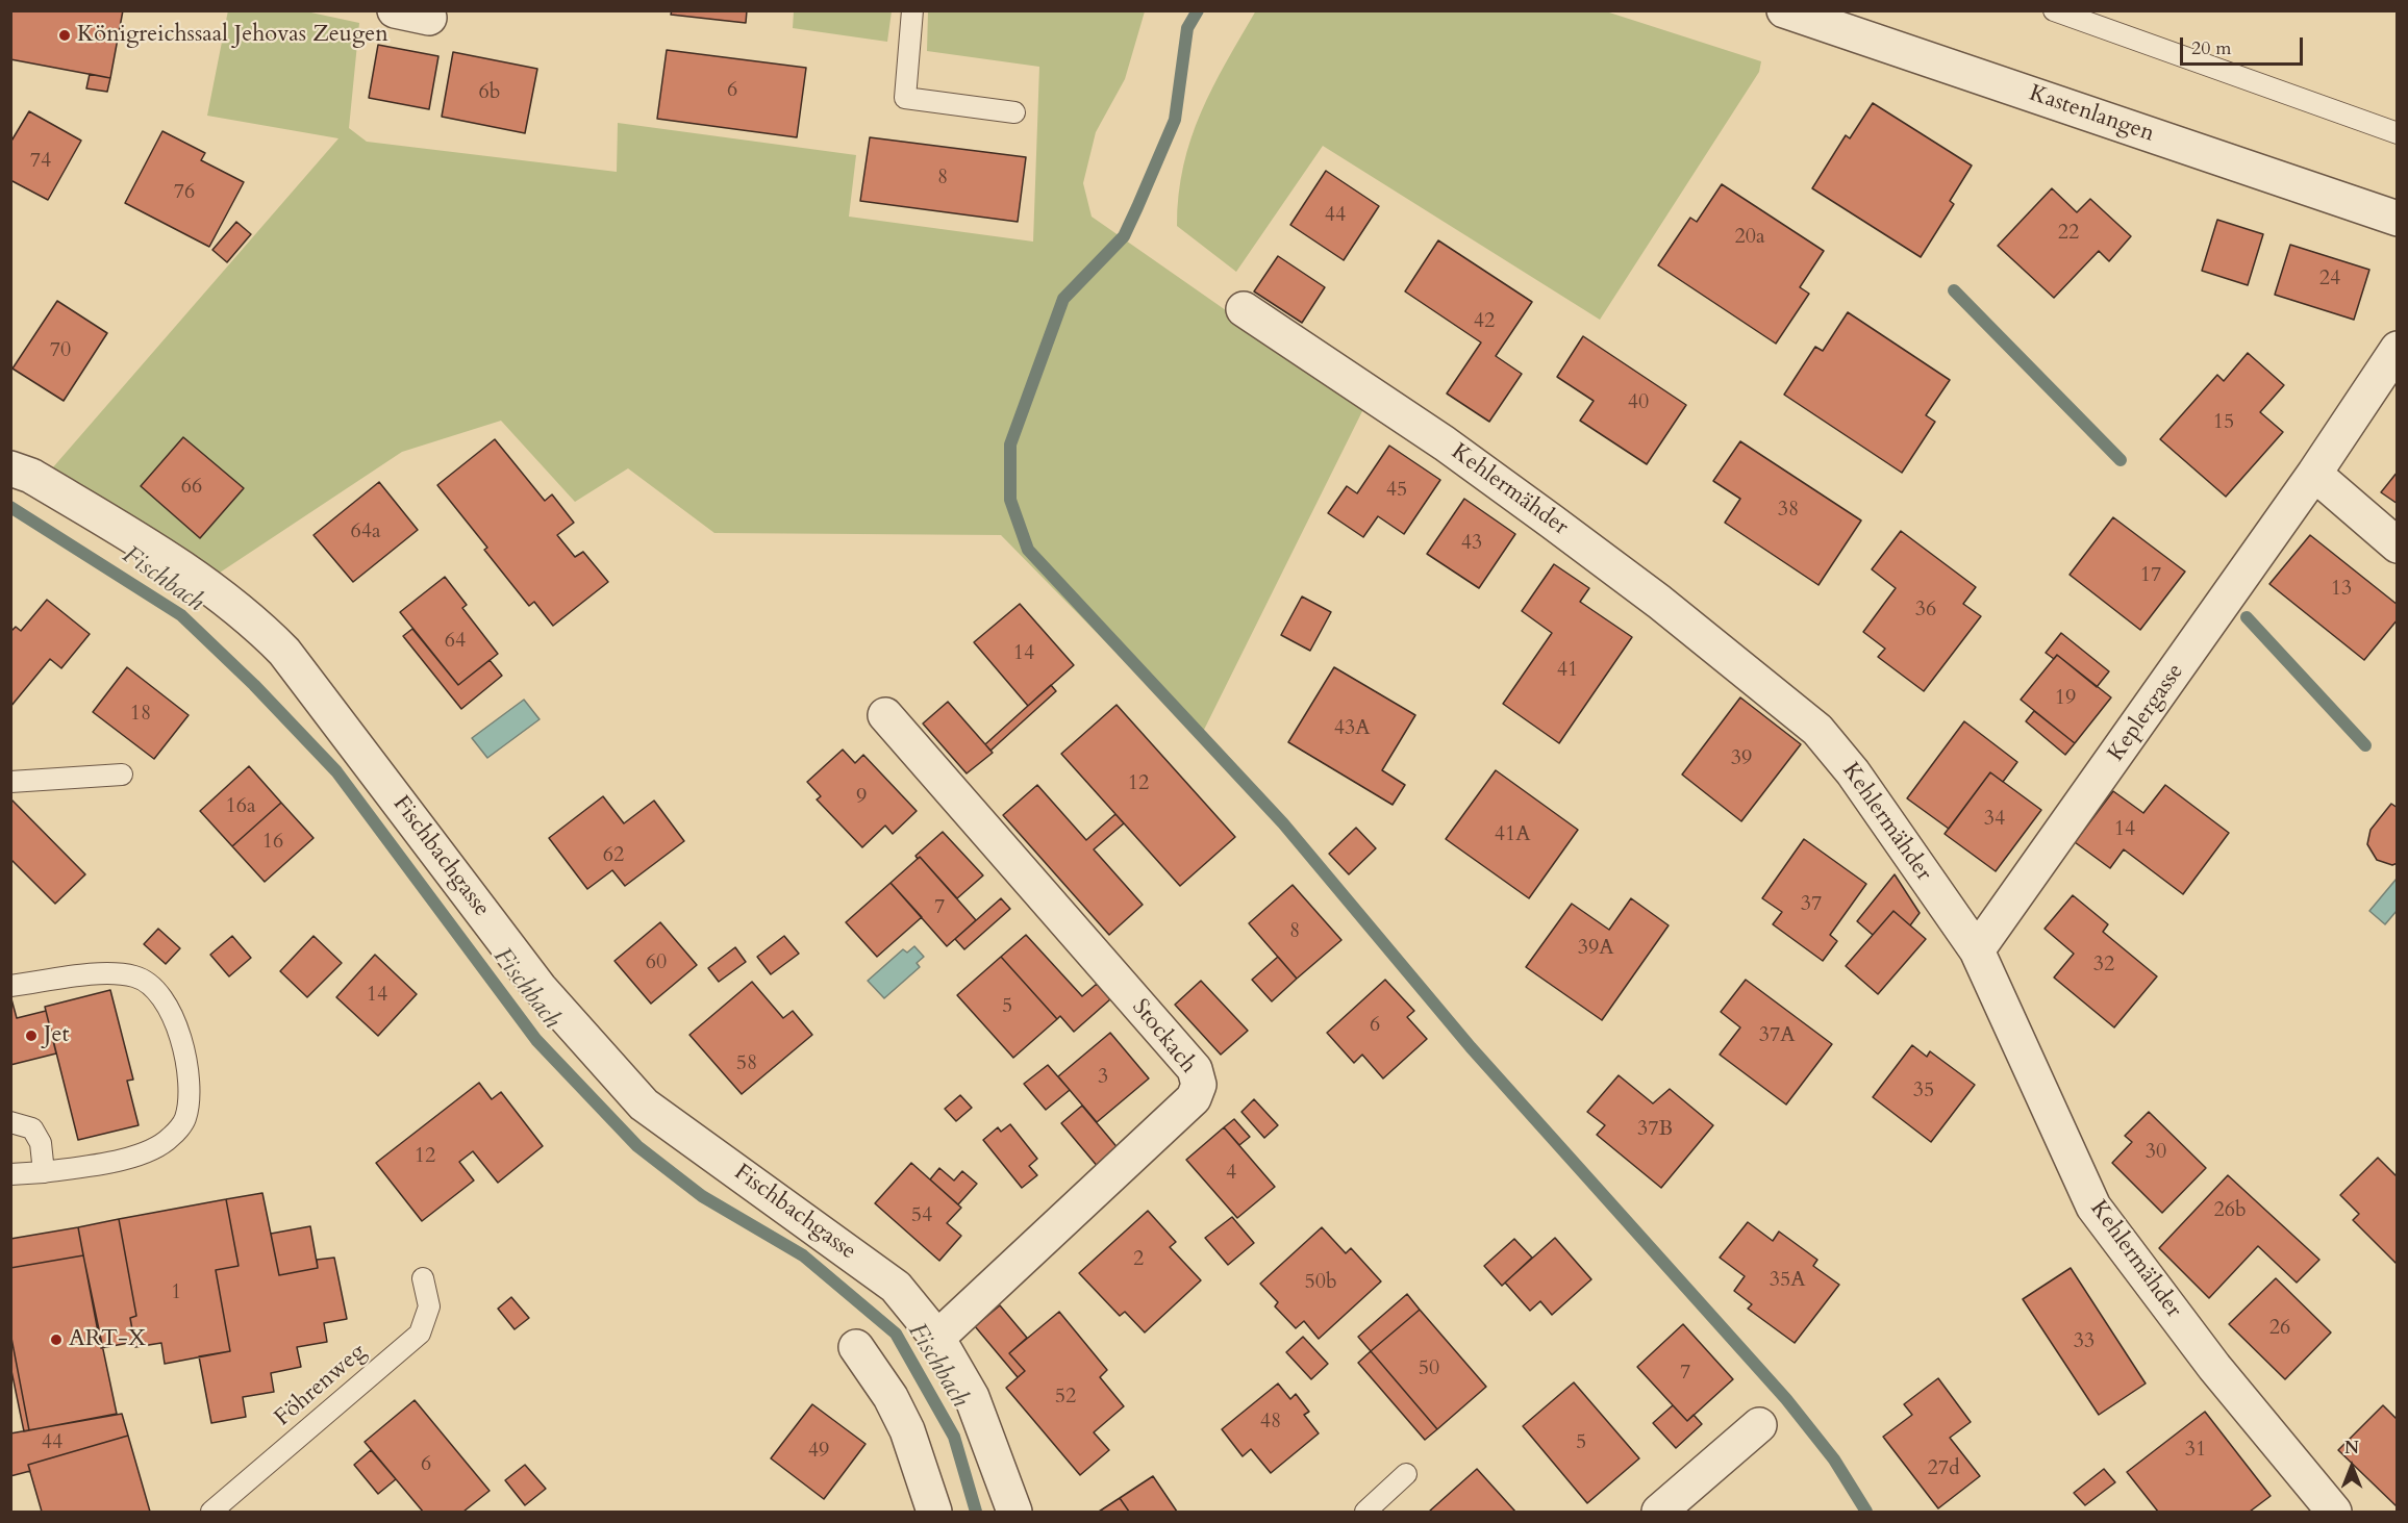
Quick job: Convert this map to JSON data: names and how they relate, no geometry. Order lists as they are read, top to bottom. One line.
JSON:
{"streets":{"street":["Kastenlangen","Kehlermähder","Keplergasse","Fischbachgasse","Stockach"],"lane":["Föhrenweg"]},"crossings":[["Kehlermähder","Keplergasse"],["Fischbachgasse","Stockach"]],"water":["Fischbach"],"places":["Königreichssaal Jehovas Zeugen","Jet","ART-X"],"house_numbers":["6","6b","74","8","76","44","22","20a","24","42","70","40","15","66","45","38","64a","43","17","13","36","64","14","41","19","18","43A","39","12","9","16a","34","14","41A","16","62","37","7","8","39A","60","32","14","5","6","37A","58","3","35","37B","30","12","4","26b","54","2","35A","50b","1","26","33","50","7","52","48","44","5","31","49","6","27d"],"scale_bar":"20 m","north":"top"}
